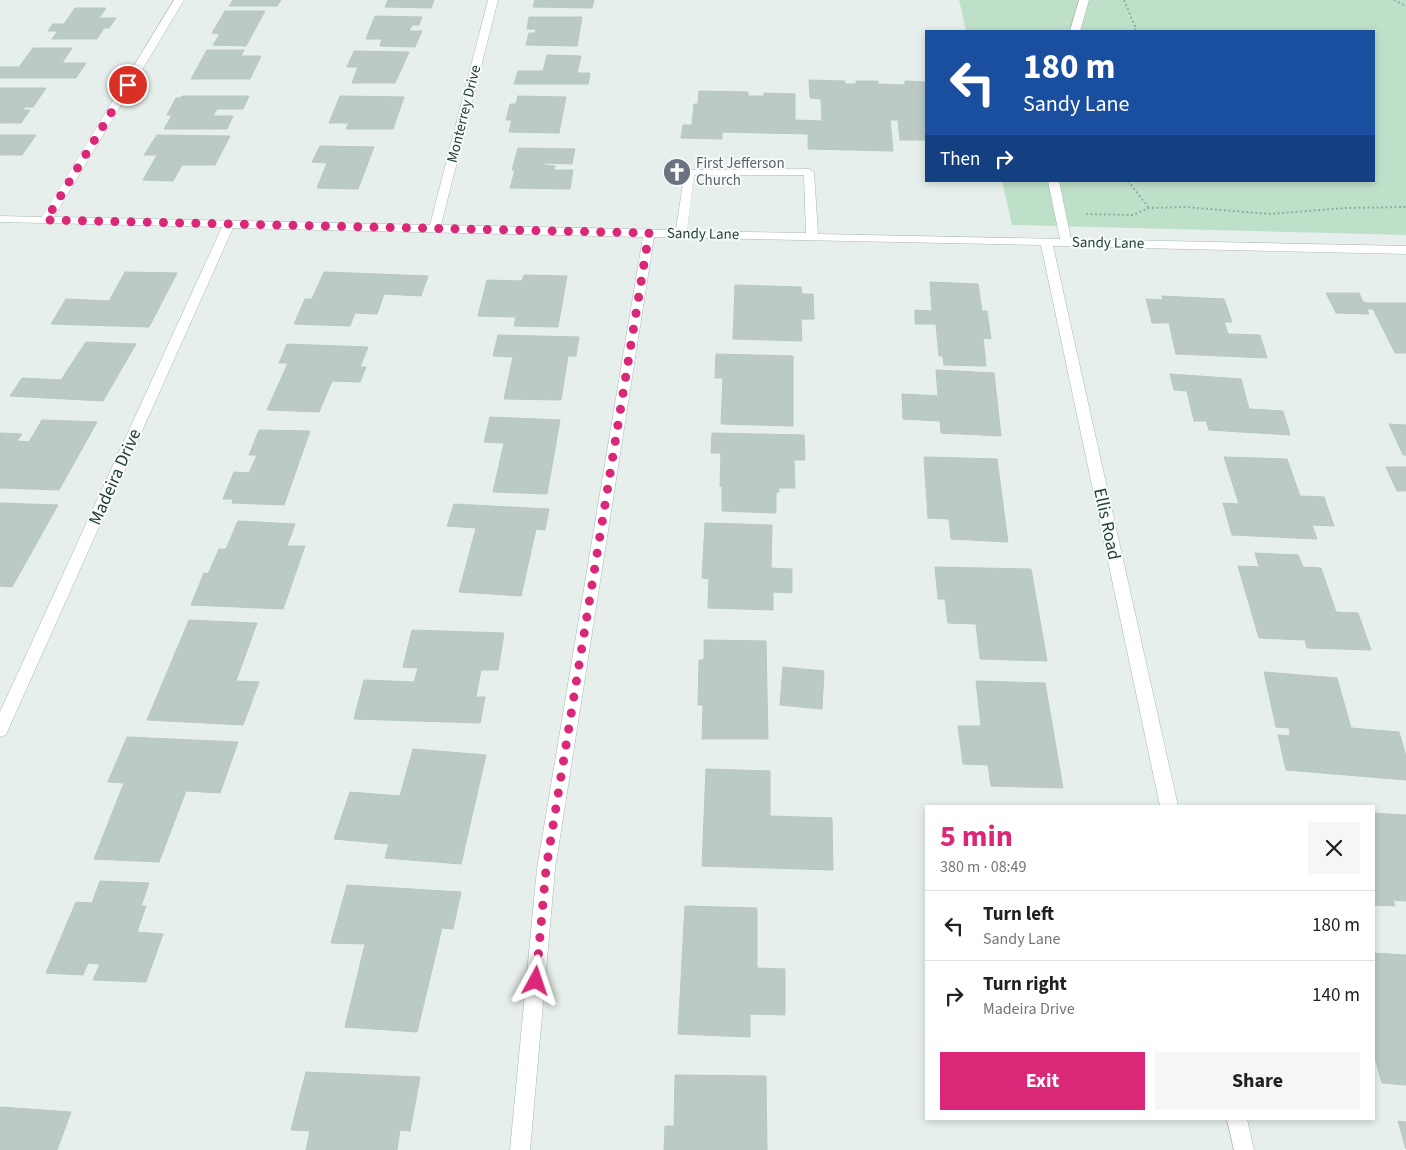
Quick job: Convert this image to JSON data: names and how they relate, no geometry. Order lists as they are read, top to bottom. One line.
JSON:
{"streets":{"street":["Monterrey Drive","Sandy Lane","Madeira Drive","Ellis Road"]},"crossings":[["Monterrey Drive","Sandy Lane"],["Sandy Lane","Madeira Drive"],["Sandy Lane","Ellis Road"]],"places":{"church":["First Jefferson Church"]},"page":{"turn":["180 m","Sandy Lane"],"then":"Then","heading":["5 min","380 m · 08:49"],"list":[{"name":"Turn left","note":"Sandy Lane","value":"180 m"},{"name":"Turn right","note":"Madeira Drive","value":"140 m"}],"buttons":["Exit","Share"]}}
